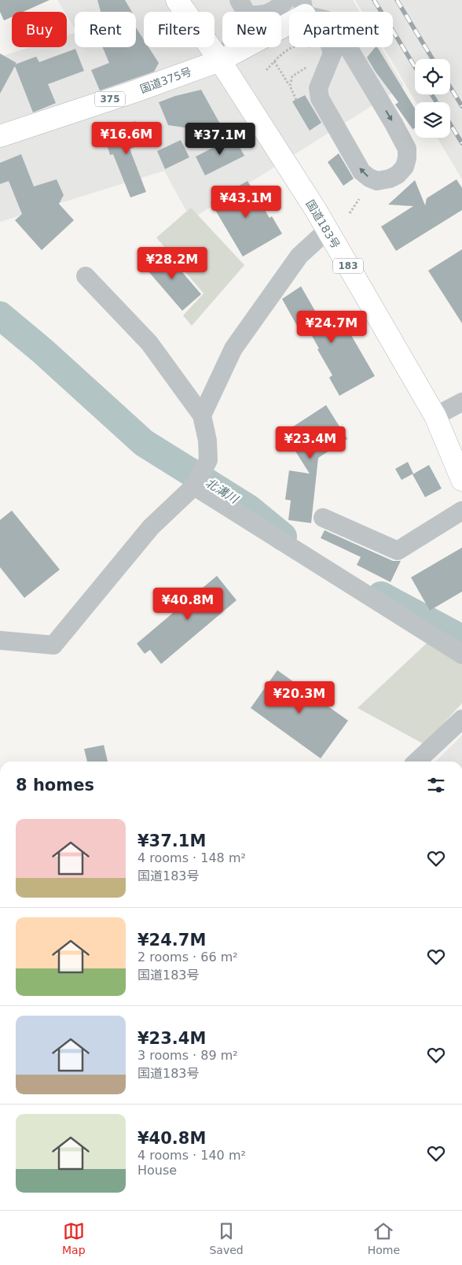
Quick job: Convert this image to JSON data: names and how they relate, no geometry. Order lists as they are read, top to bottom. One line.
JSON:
{"streets":{"main road":["国道375号","375","国道183号","183"]},"crossings":[["国道375号","国道183号"]],"water":["北溝川"],"page":{"chip":["Buy","Rent","Filters","New","Apartment"],"price":["¥16.6M","¥37.1M","¥43.1M","¥28.2M","¥24.7M","¥23.4M","¥40.8M","¥20.3M"],"heading":"8 homes","list":[{"name":"¥37.1M","note":"4 rooms · 148 m² · 国道183号"},{"name":"¥24.7M","note":"2 rooms · 66 m² · 国道183号"},{"name":"¥23.4M","note":"3 rooms · 89 m² · 国道183号"},{"name":"¥40.8M","note":"4 rooms · 140 m² · House"}],"tabs":["Map","Saved","Home"]}}
